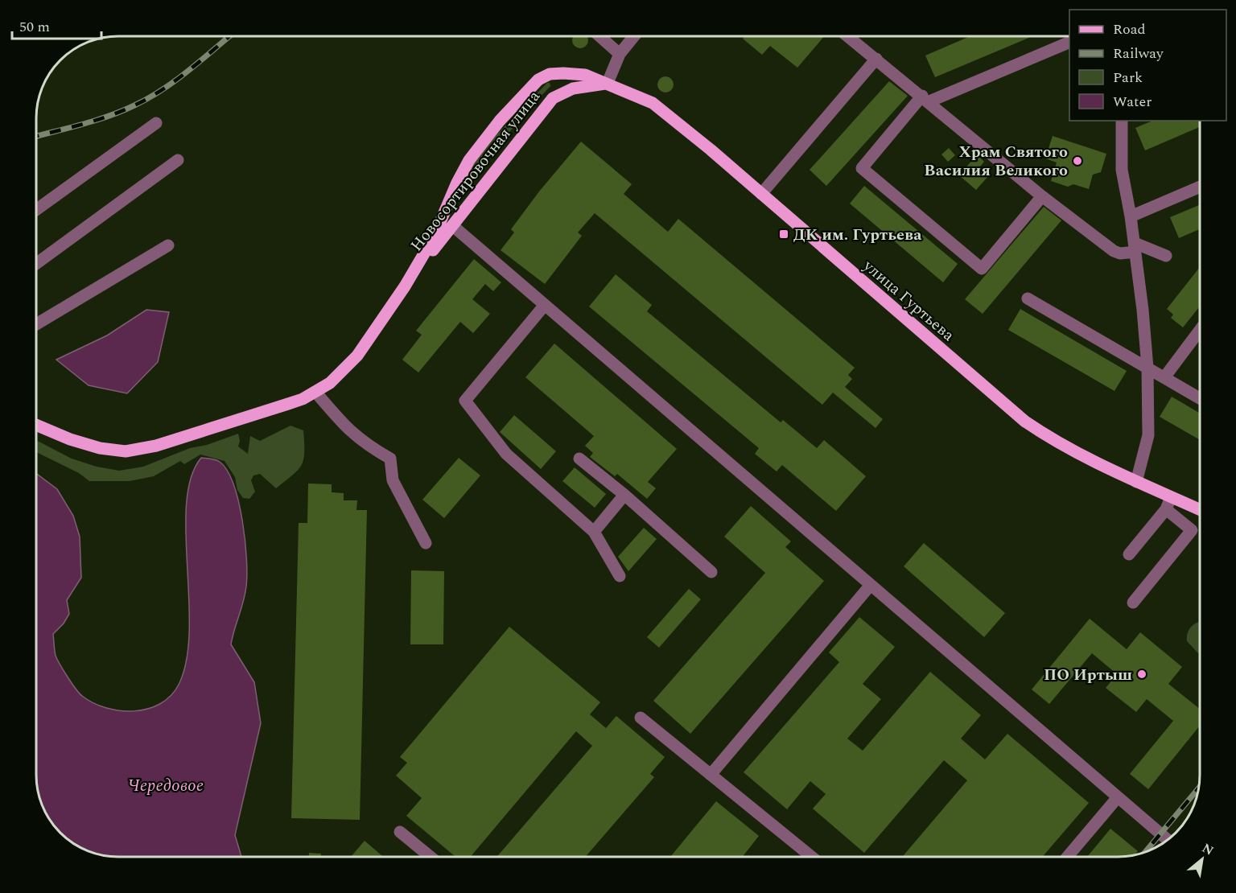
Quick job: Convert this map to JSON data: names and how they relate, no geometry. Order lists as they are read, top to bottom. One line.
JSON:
{"streets":{"main road":["Новосортировочная улица","улица Гуртьева"]},"crossings":[["Новосортировочная улица","улица Гуртьева"]],"water":["Чередовое"],"places":{"other":["Храм Святого Василия Великого","ПО Иртыш"],"transit":["ДК им. Гуртьева"]},"legend":["Road","Railway","Park","Water"],"scale_bar":"50 m","north":"top right"}
